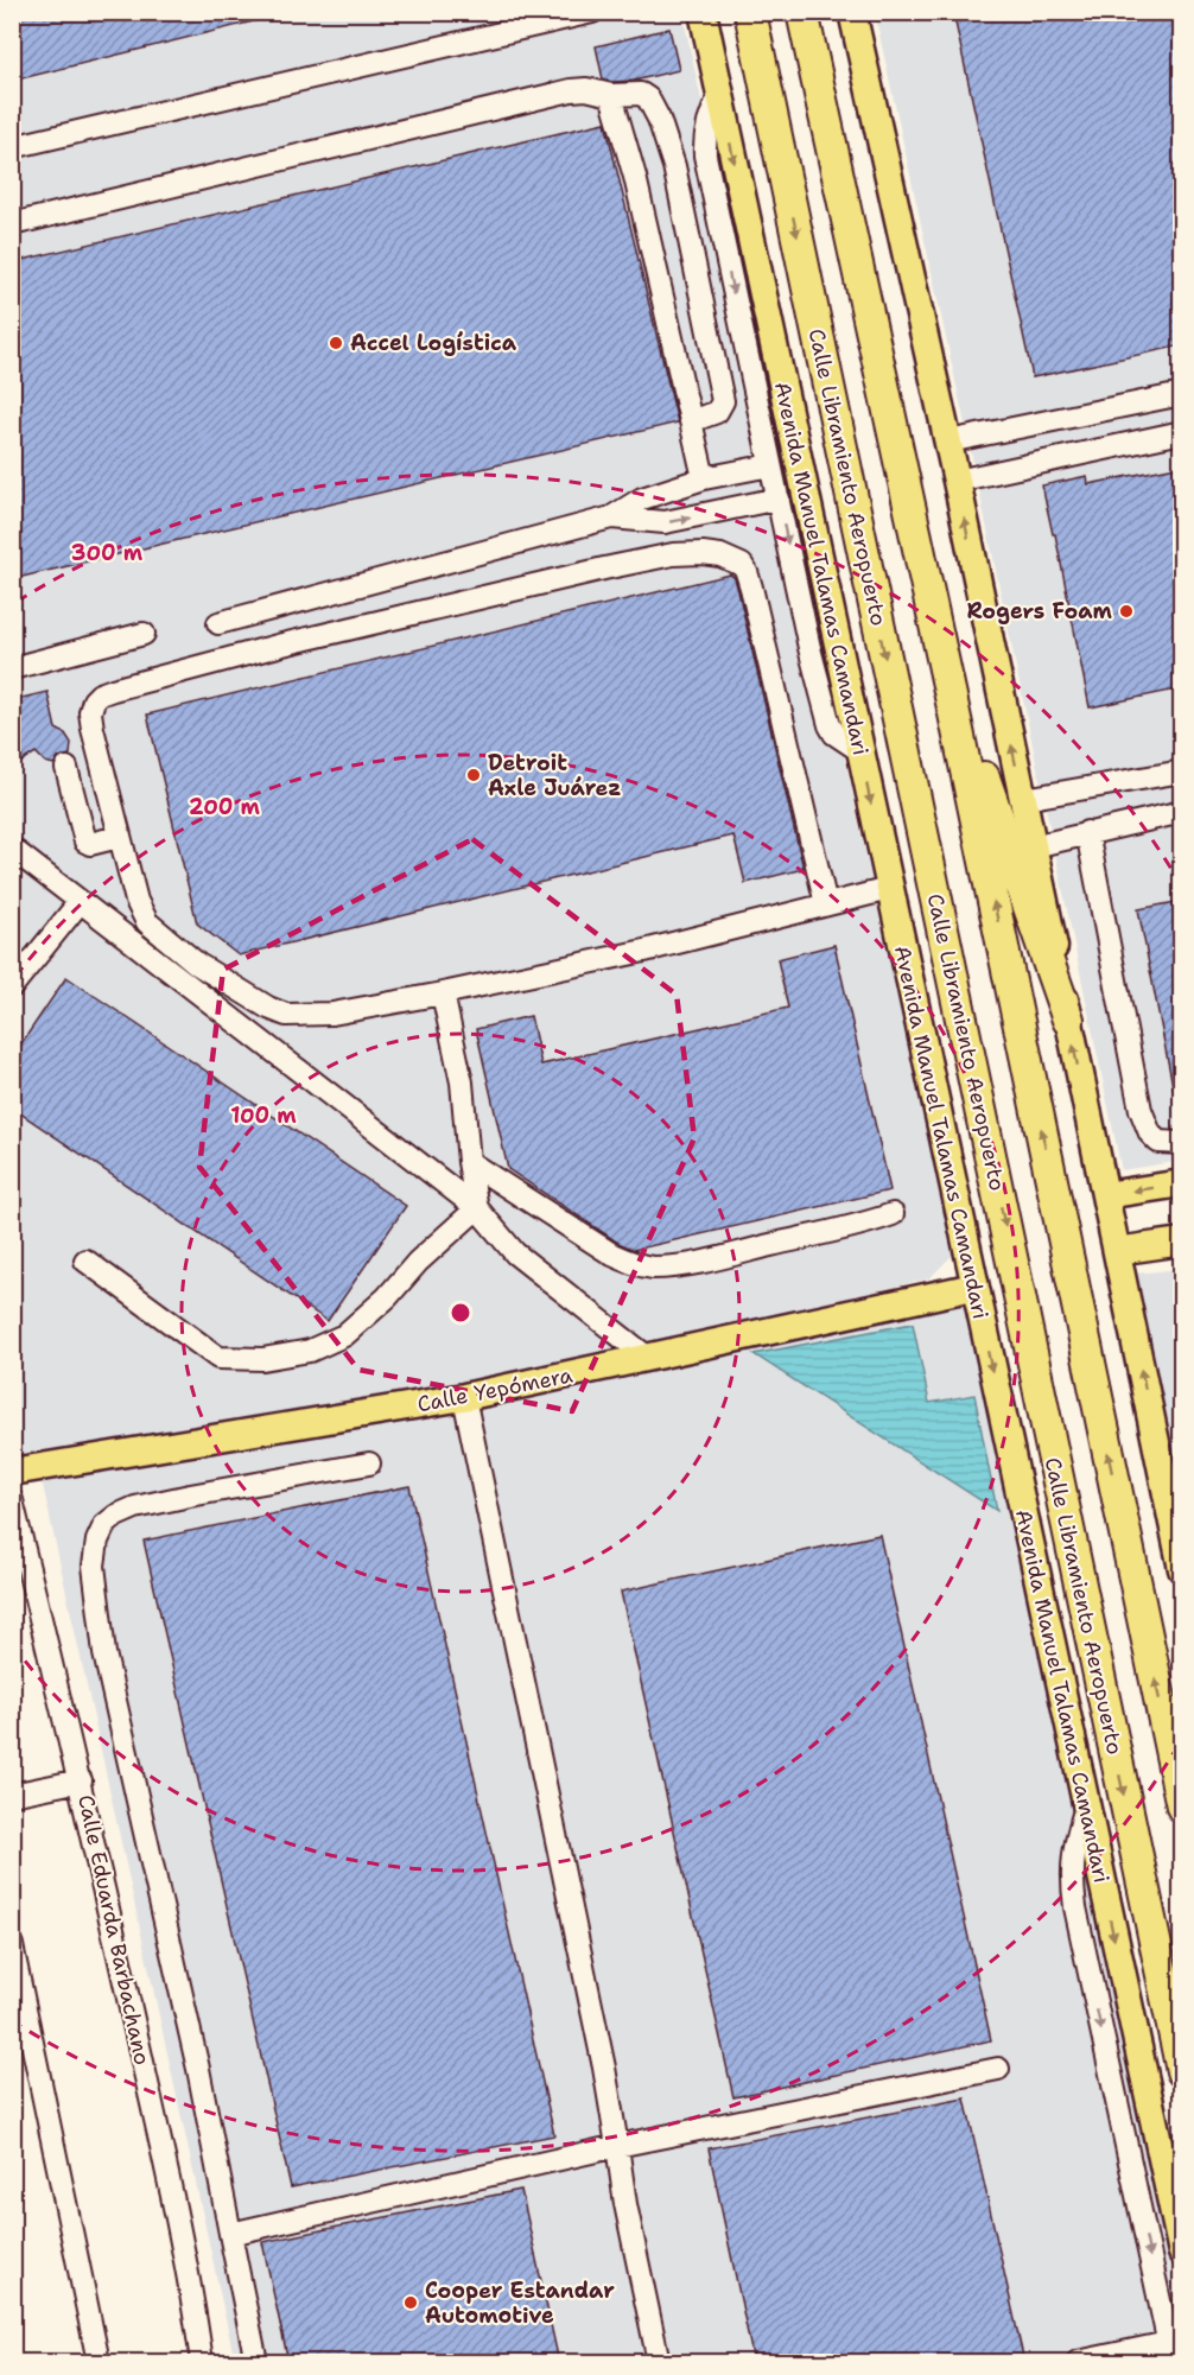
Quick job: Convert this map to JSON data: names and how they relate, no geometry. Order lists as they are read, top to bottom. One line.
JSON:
{"streets":{"highway":["Calle Libramiento Aeropuerto"],"main road":["Avenida Manuel Talamas Camandari","Calle Yepómera"],"street":["Calle Eduarda Barbachano"]},"crossings":[["Avenida Manuel Talamas Camandari","Calle Yepómera"]],"places":["Accel Logística","Rogers Foam","Detroit Axle Juárez","Cooper Estandar Automotive"],"rings":["300 m","200 m","100 m"]}
